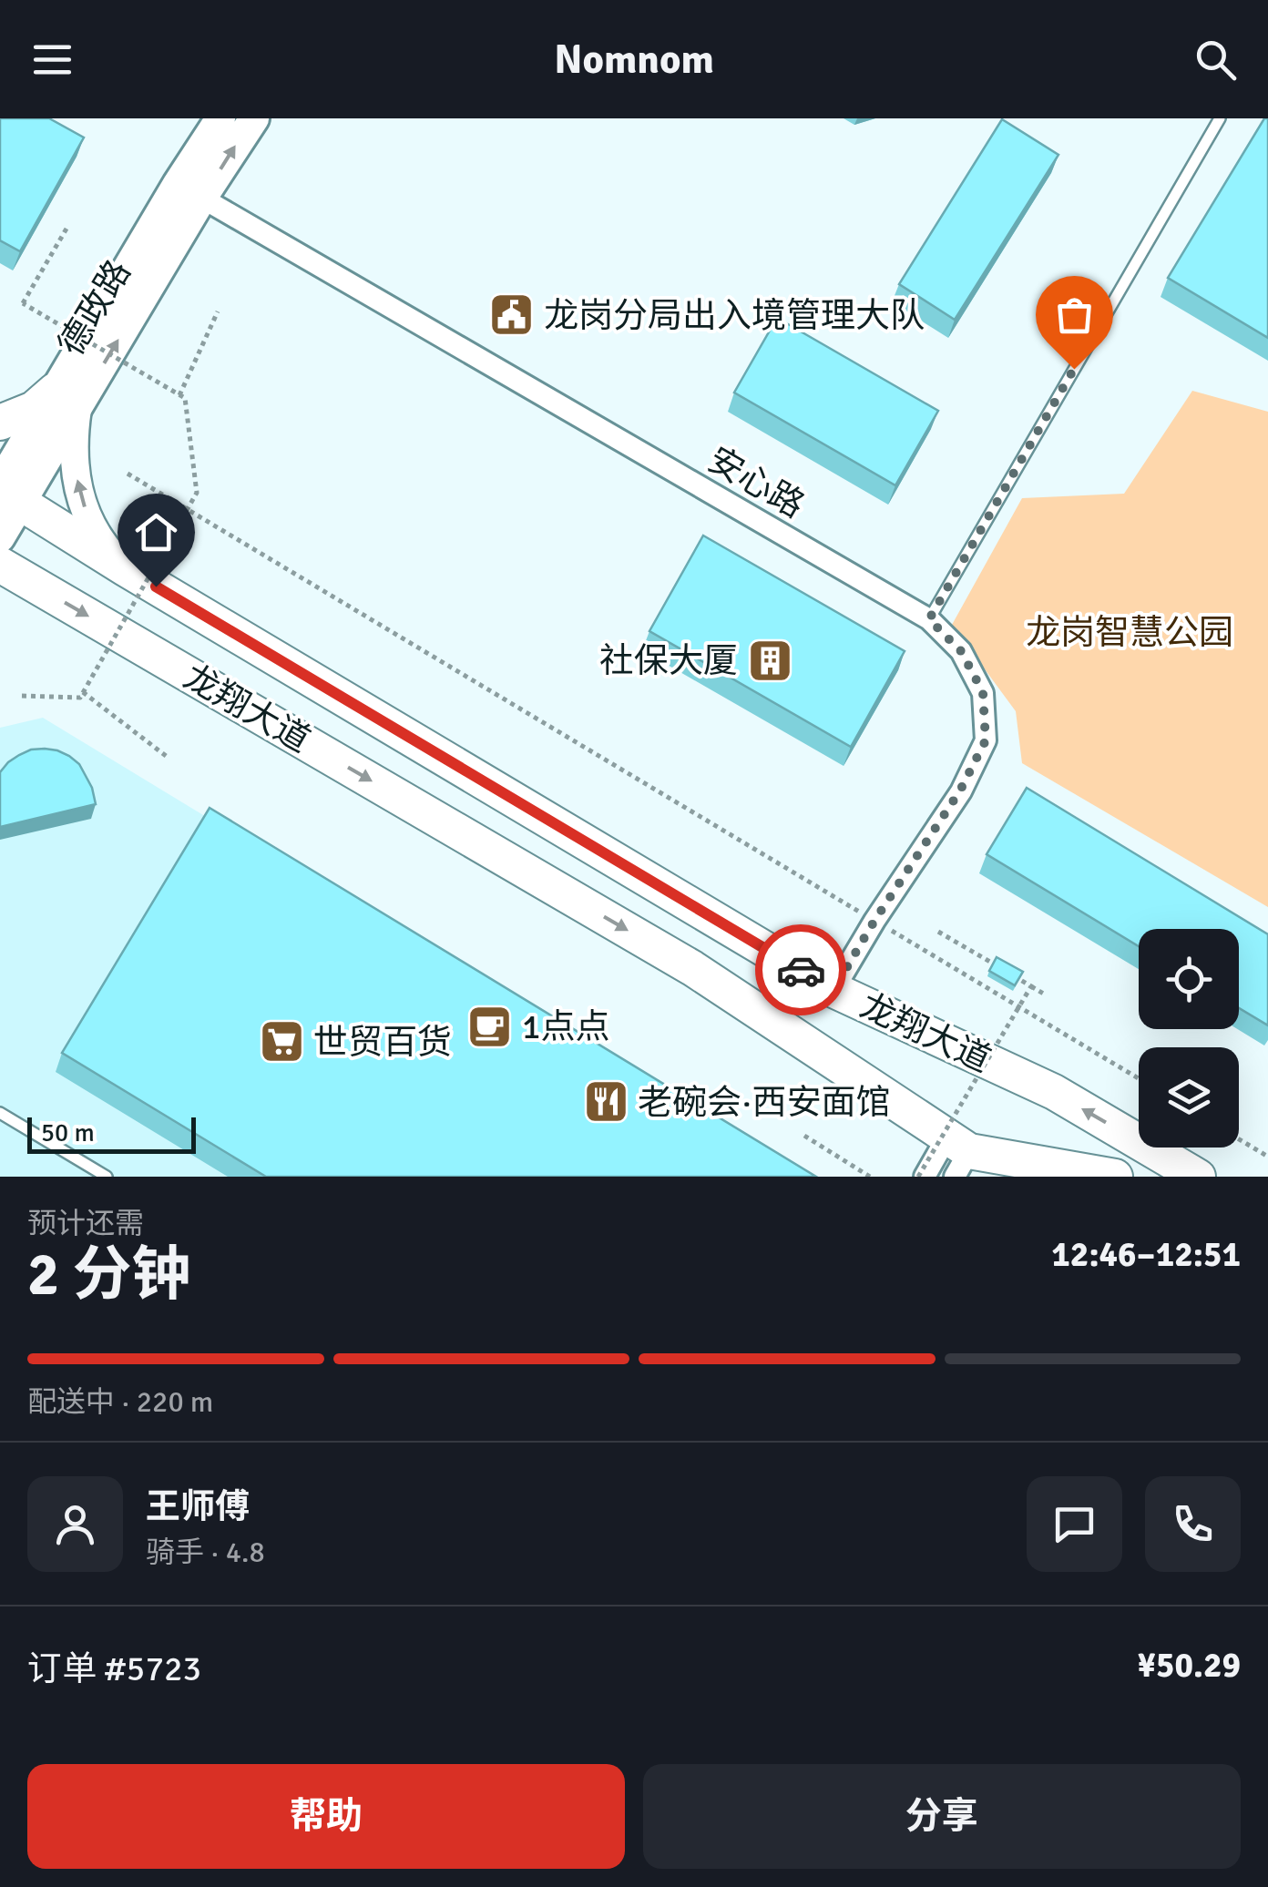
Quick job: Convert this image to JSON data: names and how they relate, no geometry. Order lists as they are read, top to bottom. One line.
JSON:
{"streets":{"main road":["德政路","龙翔大道"],"street":["安心路"]},"crossings":[["德政路","安心路"],["德政路","龙翔大道"],["安心路","龙翔大道"]],"parks":["龙岗智慧公园"],"places":{"public building":["龙岗分局出入境管理大队"],"building":["社保大厦"],"cafe":["1点点"],"supermarket":["世贸百货"],"restaurant":["老碗会·西安面馆"]},"scale_bar":"50 m","page":{"header":"Nomnom","scale":"50 m","heading":["2 分钟","预计还需","12:46–12:51"],"panel":["王师傅","骑手 · 4.8","订单 #5723","¥50.29"],"bar":"配送中 · 220 m","buttons":["帮助","分享"]}}
